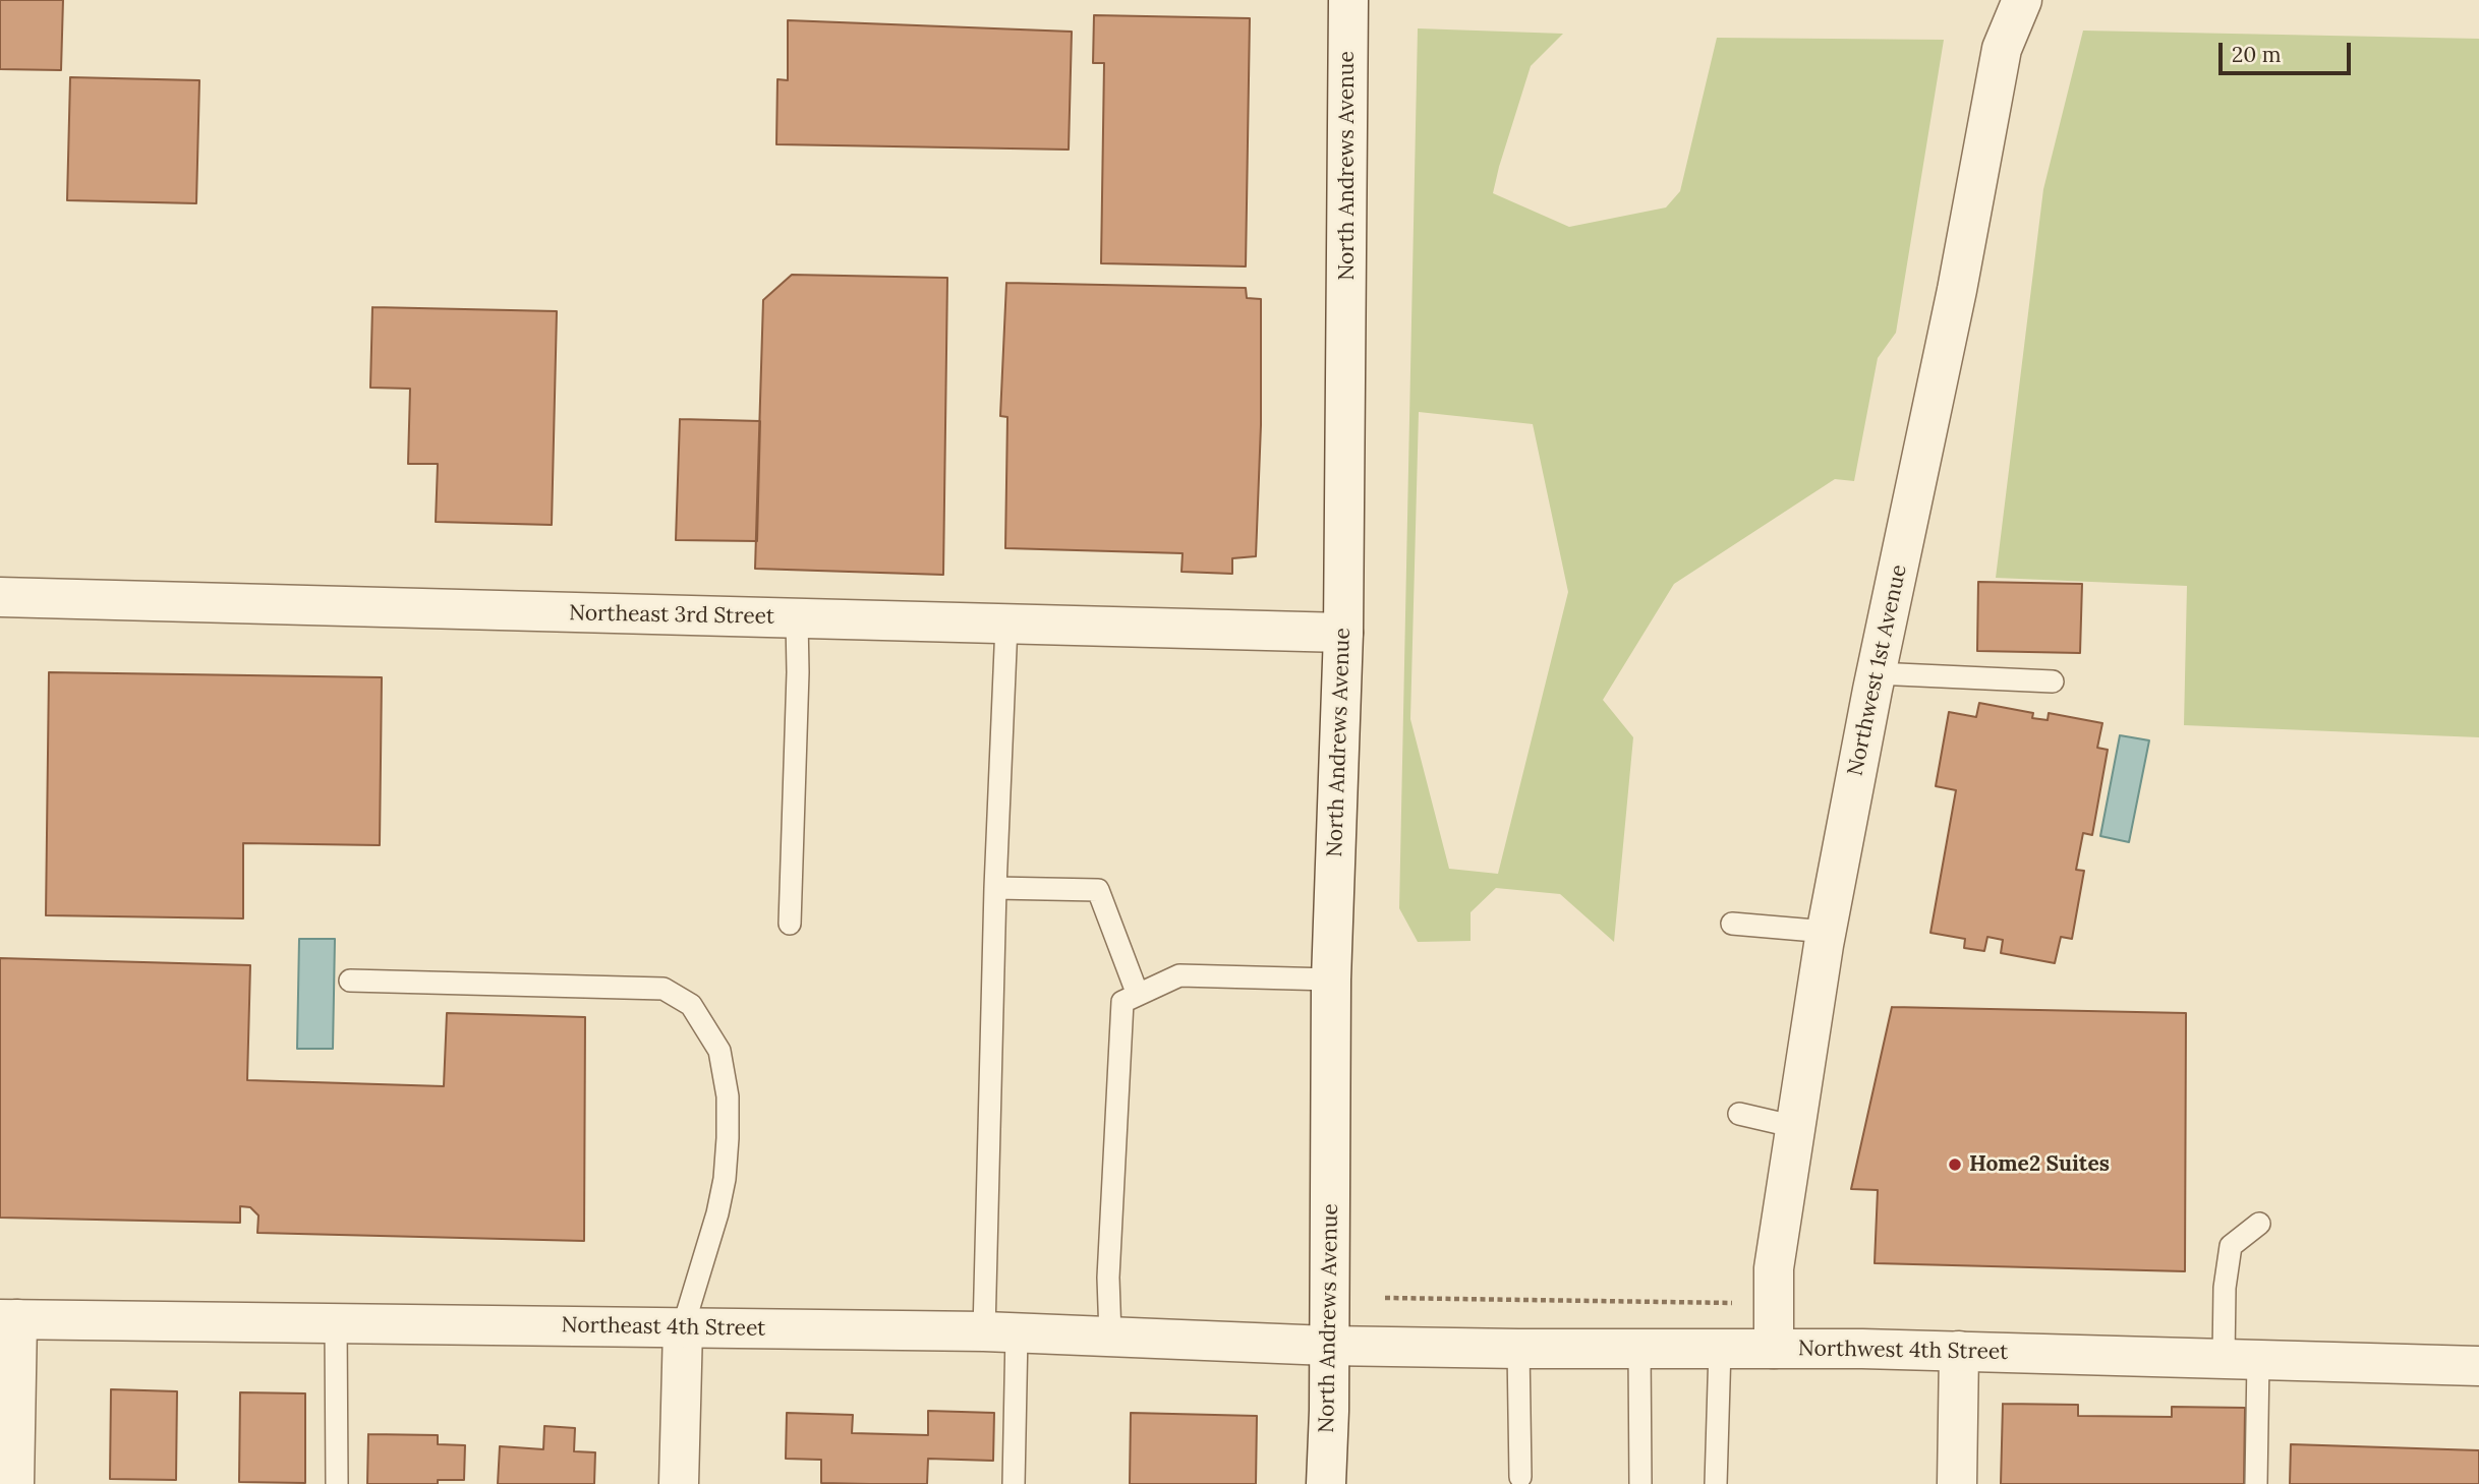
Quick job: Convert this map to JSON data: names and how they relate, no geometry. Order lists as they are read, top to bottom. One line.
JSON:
{"streets":{"street":["North Andrews Avenue","Northeast 3rd Street","Northwest 1st Avenue","Northeast 4th Street","Northwest 4th Street"]},"crossings":[["North Andrews Avenue","Northeast 3rd Street"],["North Andrews Avenue","Northeast 4th Street"],["North Andrews Avenue","Northwest 4th Street"],["Northwest 1st Avenue","Northwest 4th Street"],["Northeast 4th Street","Northwest 4th Street"]],"places":["Home2 Suites"],"scale_bar":"20 m"}
